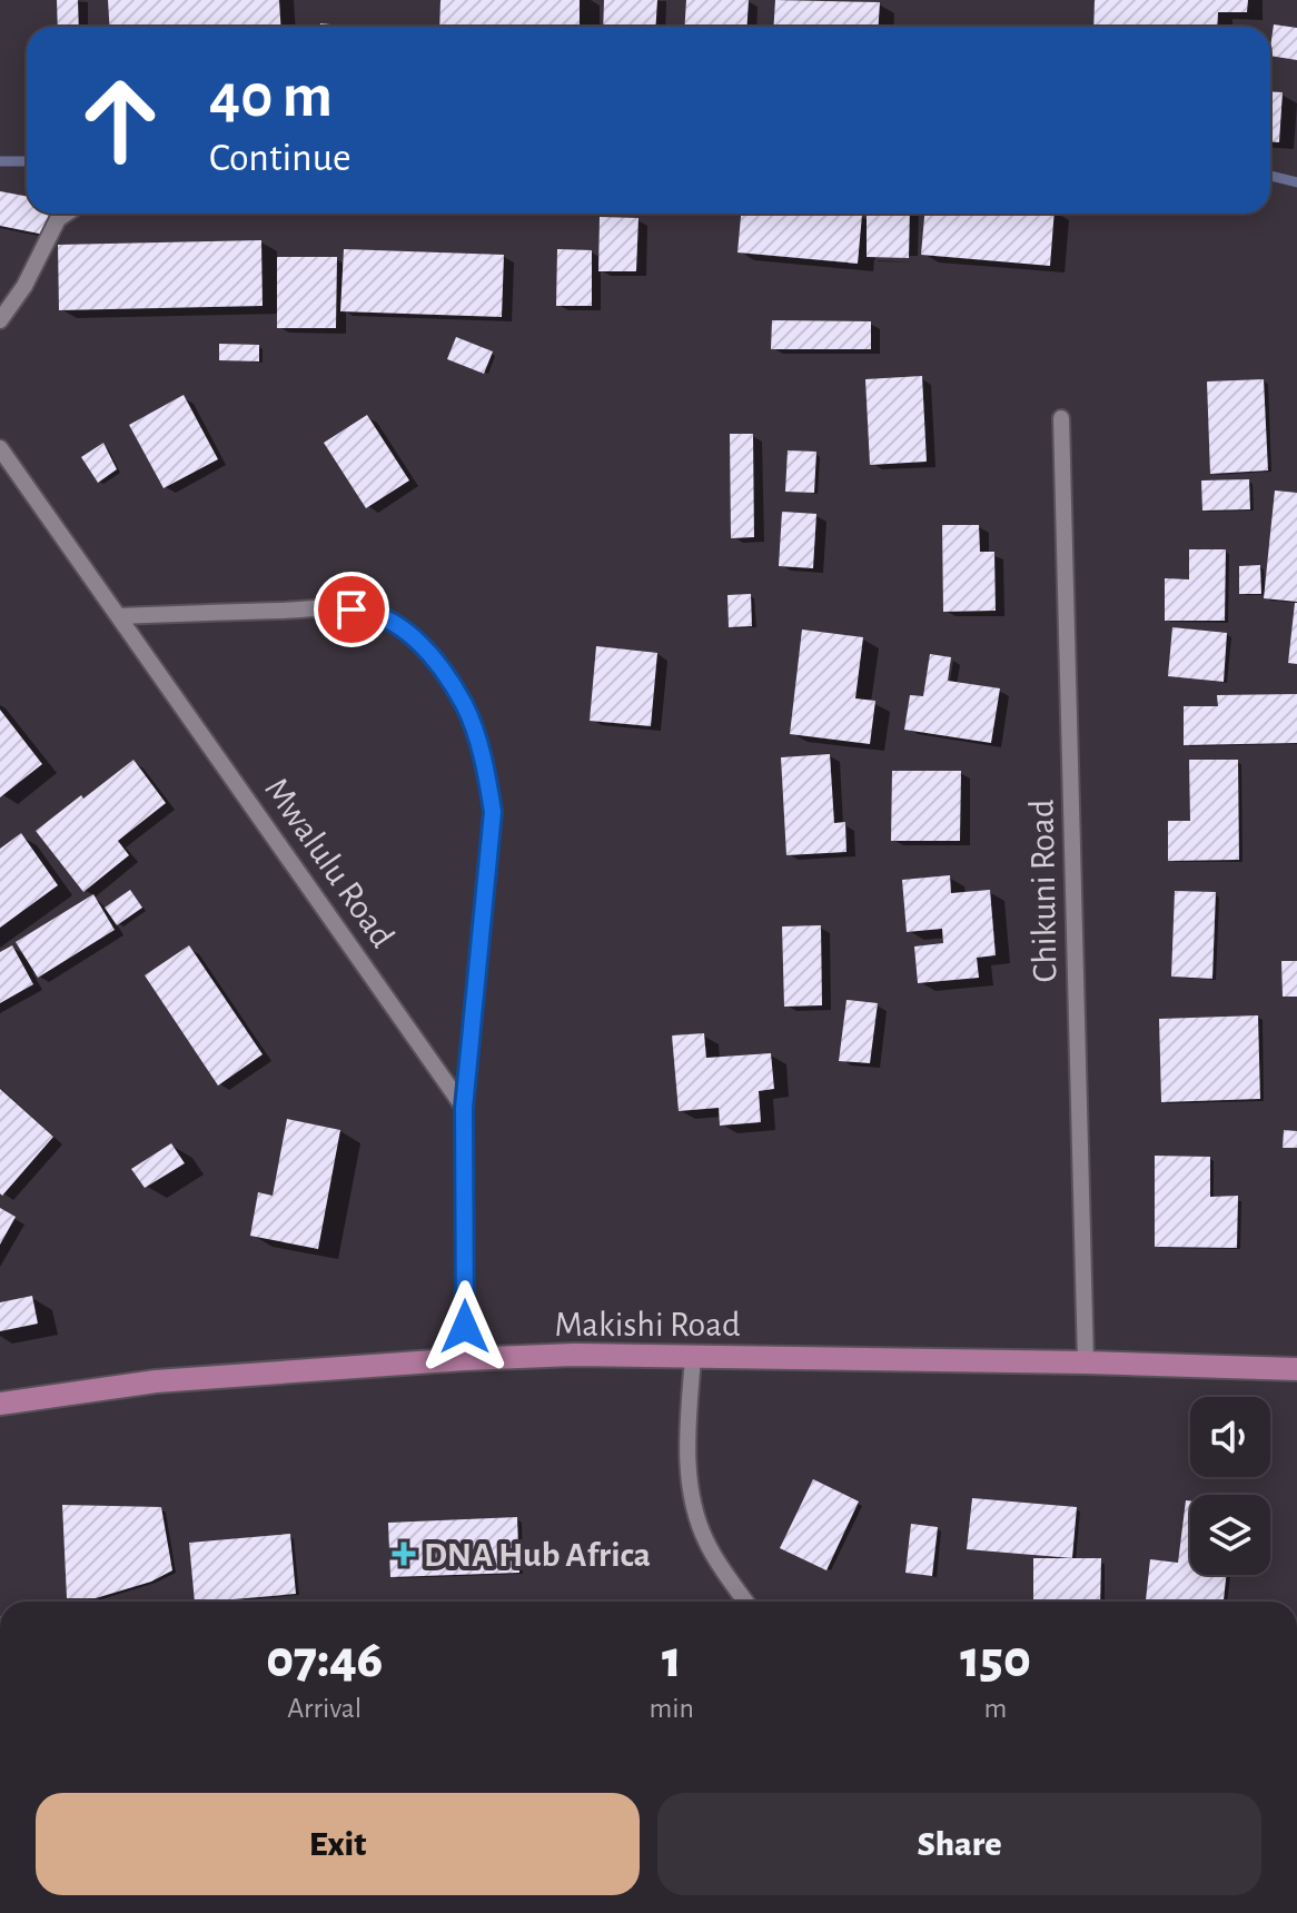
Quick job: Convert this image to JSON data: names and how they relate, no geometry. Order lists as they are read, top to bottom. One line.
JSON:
{"streets":{"main road":["Makishi Road"],"street":["Mwalulu Road","Chikuni Road"]},"crossings":[["Chikuni Road","Makishi Road"]],"places":{"health":["DNA Hub Africa"]},"page":{"turn":["40 m","Continue"],"eta":["07:46","Arrival","1","min","150","m"],"buttons":["Exit","Share"]}}
